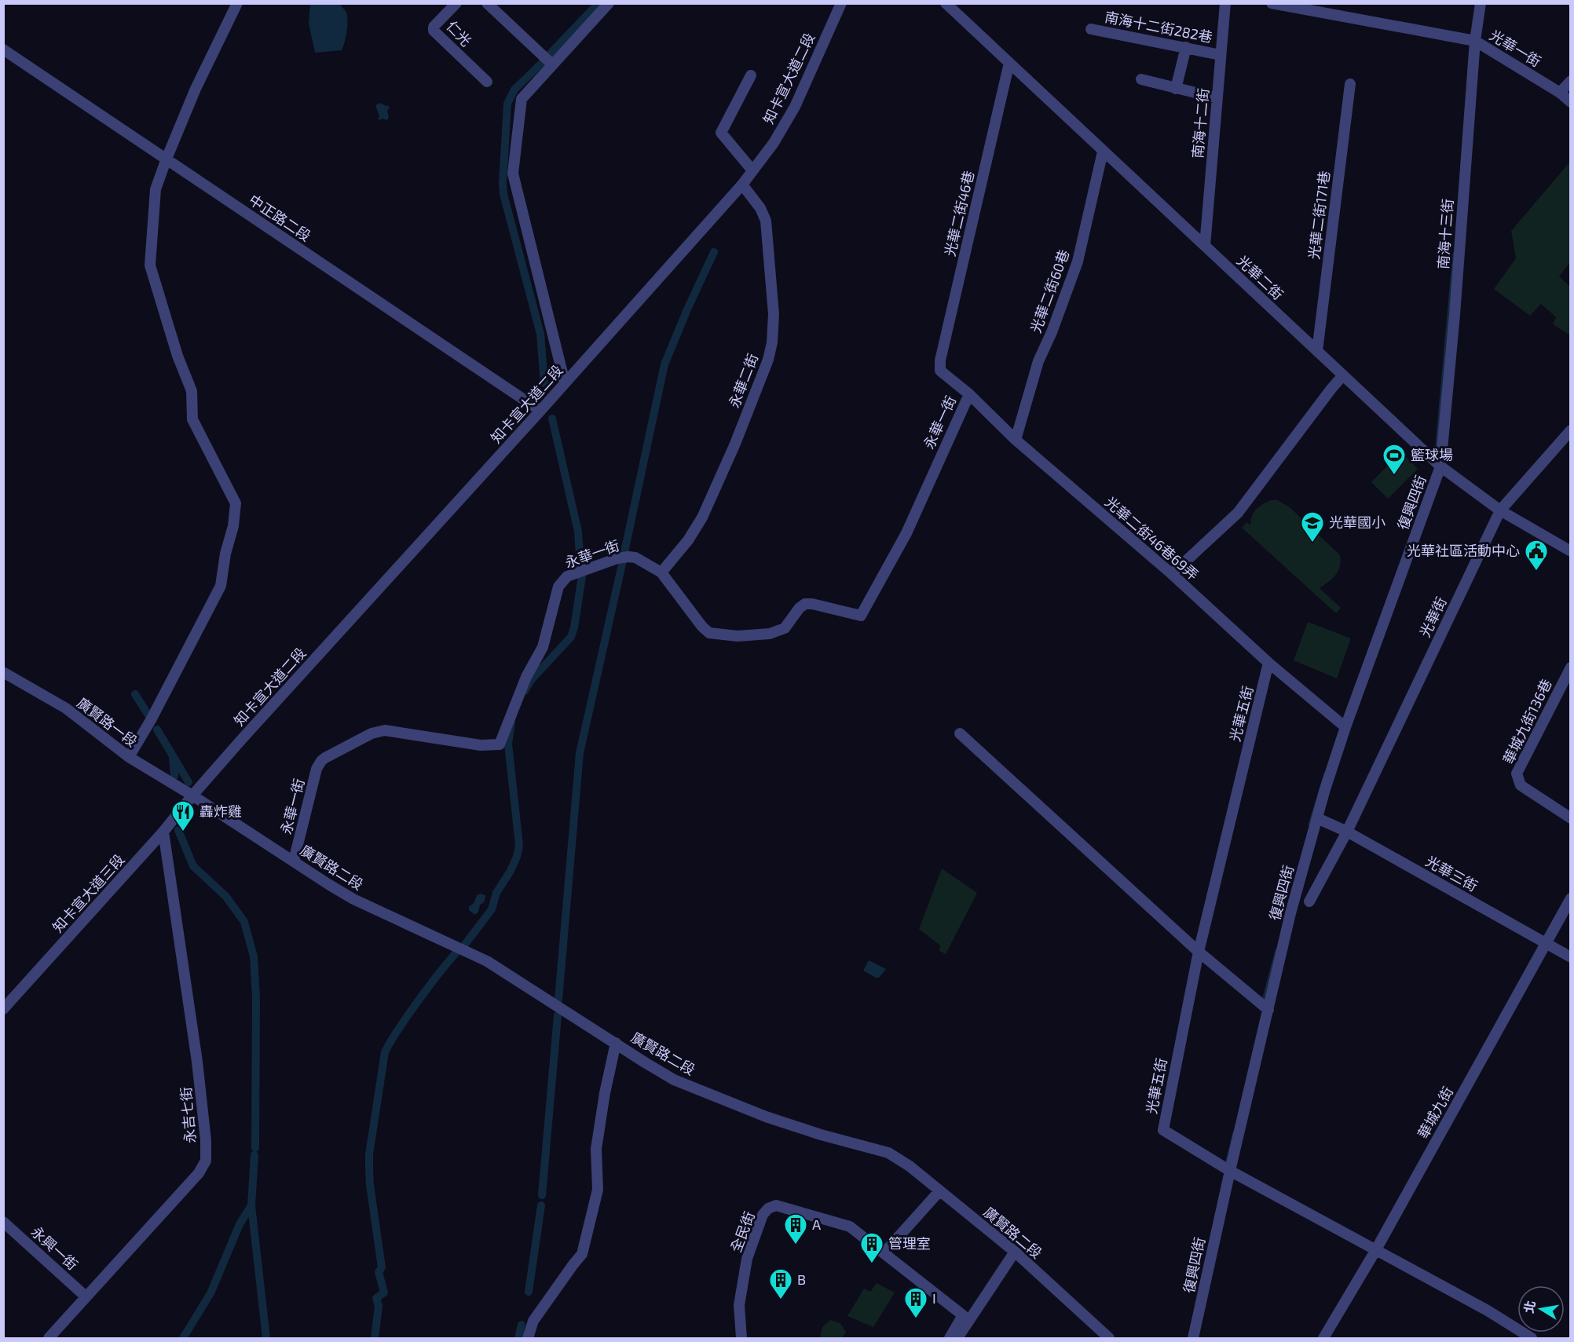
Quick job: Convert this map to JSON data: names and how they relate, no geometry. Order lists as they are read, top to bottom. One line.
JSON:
{"streets":{"street":["南海十二街282巷","仁光","光華一街","知卡宣大道二段","南海十二街","光華二街46巷","光華二街171巷","中正路二段","南海十三街","光華二街","光華二街60巷","永華二街","永華一街","復興四街","光華二街46巷69弄","光華街","光華五街","華城九街136巷","廣賢路一段","廣賢路二段","光華三街","知卡宣大道三段","華城九街","永吉七街","全民街","永興一街"]},"crossings":[["南海十二街282巷","南海十二街"],["光華一街","南海十三街"],["知卡宣大道二段","中正路二段"],["知卡宣大道二段","永華二街"],["知卡宣大道二段","廣賢路一段"],["知卡宣大道二段","廣賢路二段"],["知卡宣大道二段","知卡宣大道三段"],["南海十二街","光華二街"],["光華二街46巷","光華二街"],["光華二街46巷","光華二街46巷69弄"],["光華二街171巷","光華二街"],["南海十三街","光華二街"],["南海十三街","復興四街"],["光華二街","光華二街60巷"],["光華二街","復興四街"],["光華二街","光華街"],["光華二街60巷","光華二街46巷69弄"],["永華二街","永華一街"],["永華一街","光華二街46巷69弄"],["永華一街","廣賢路二段"],["復興四街","光華二街46巷69弄"],["復興四街","光華五街"],["復興四街","光華三街"],["光華二街46巷69弄","光華五街"],["光華街","光華三街"],["光華五街","華城九街"],["廣賢路一段","廣賢路二段"],["廣賢路一段","知卡宣大道三段"],["廣賢路二段","知卡宣大道三段"],["光華三街","華城九街"],["知卡宣大道三段","永吉七街"],["永吉七街","永興一街"]],"places":{"sports":["籃球場"],"school or university":["光華國小"],"public building":["光華社區活動中心"],"restaurant":["轟炸雞"],"building":["A","管理室","B","I"]},"north":"left"}
